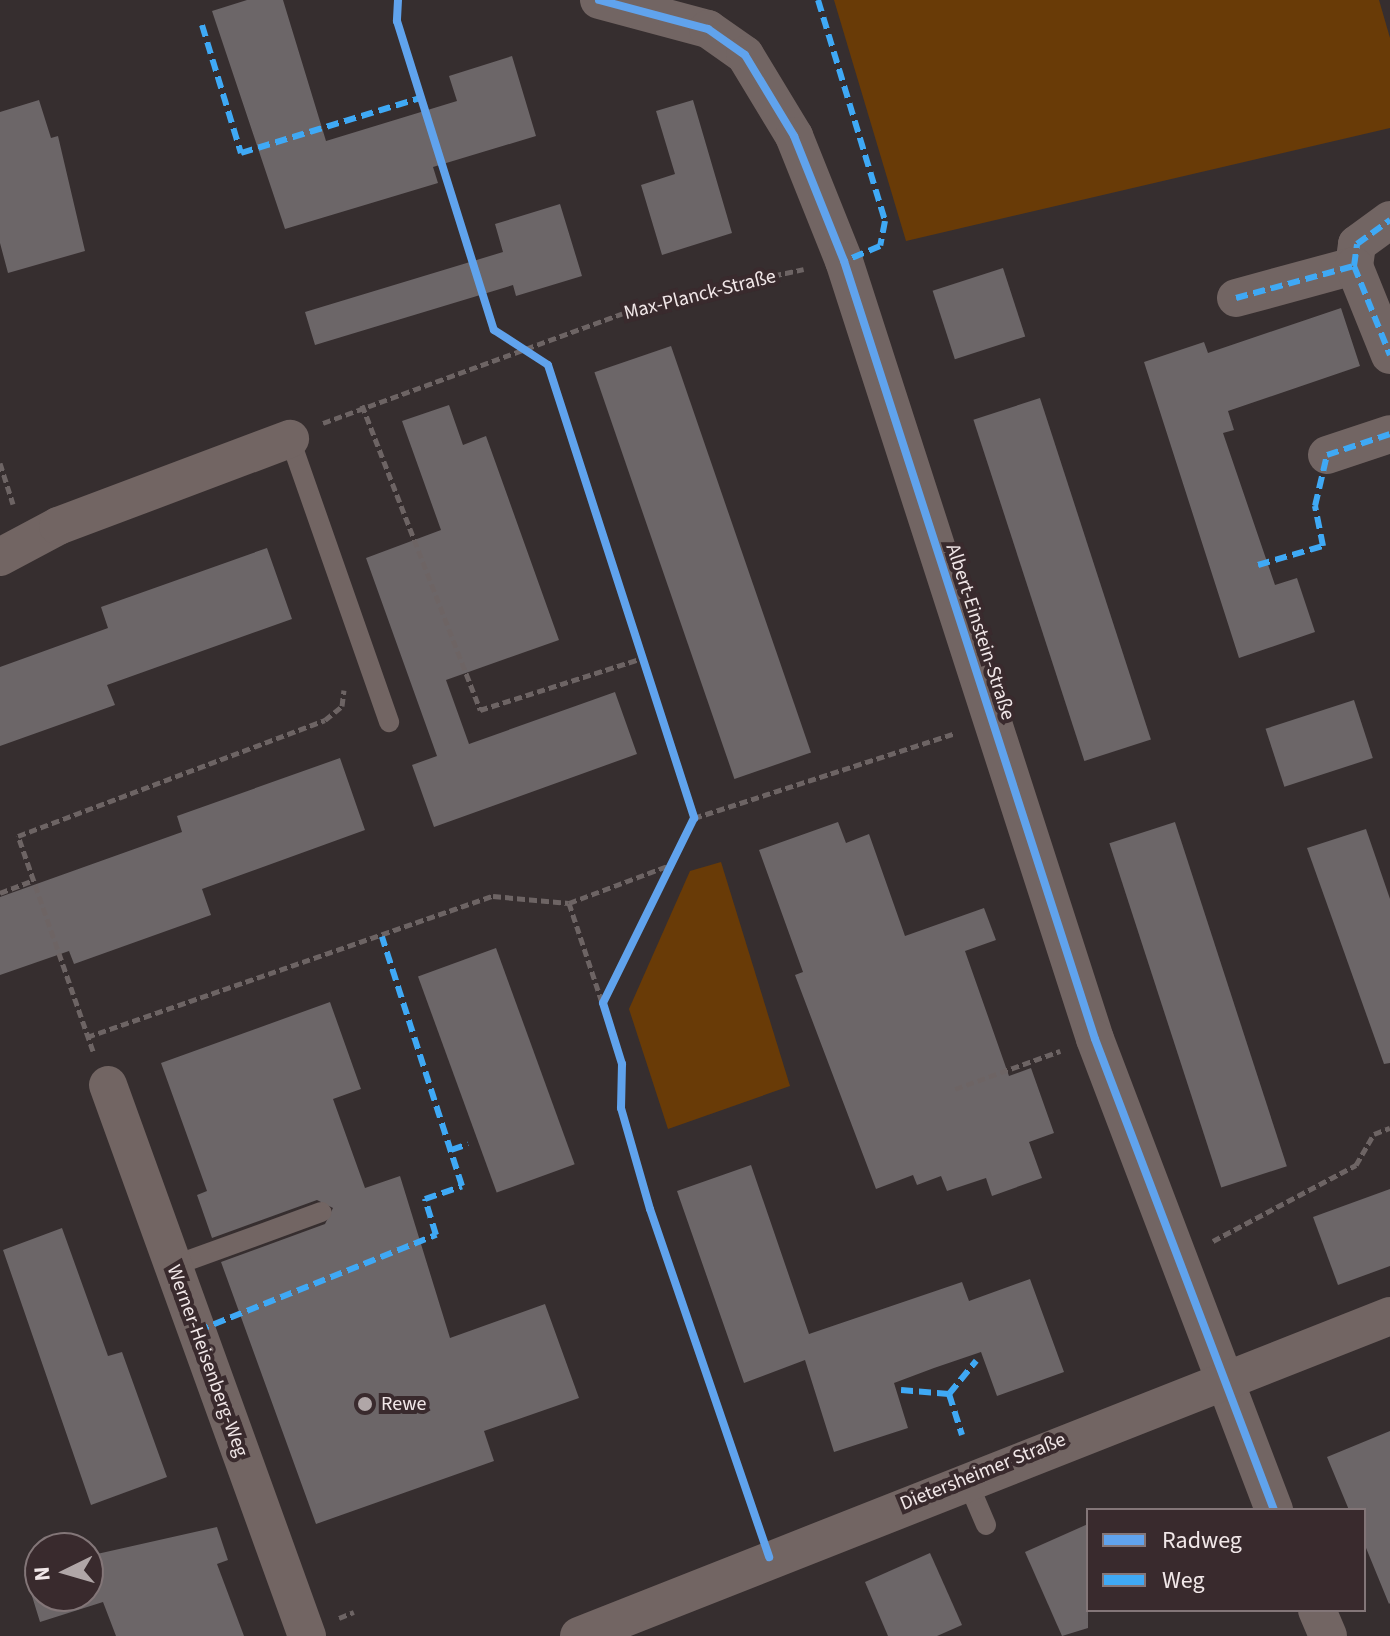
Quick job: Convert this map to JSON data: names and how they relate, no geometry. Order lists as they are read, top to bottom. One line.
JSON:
{"streets":{"street":["Albert-Einstein-Straße","Werner-Heisenberg-Weg","Dietersheimer Straße"],"path":["Max-Planck-Straße"]},"crossings":[["Max-Planck-Straße","Albert-Einstein-Straße"],["Albert-Einstein-Straße","Dietersheimer Straße"]],"places":["Rewe"],"legend":["Radweg","Weg"],"north":"left"}
